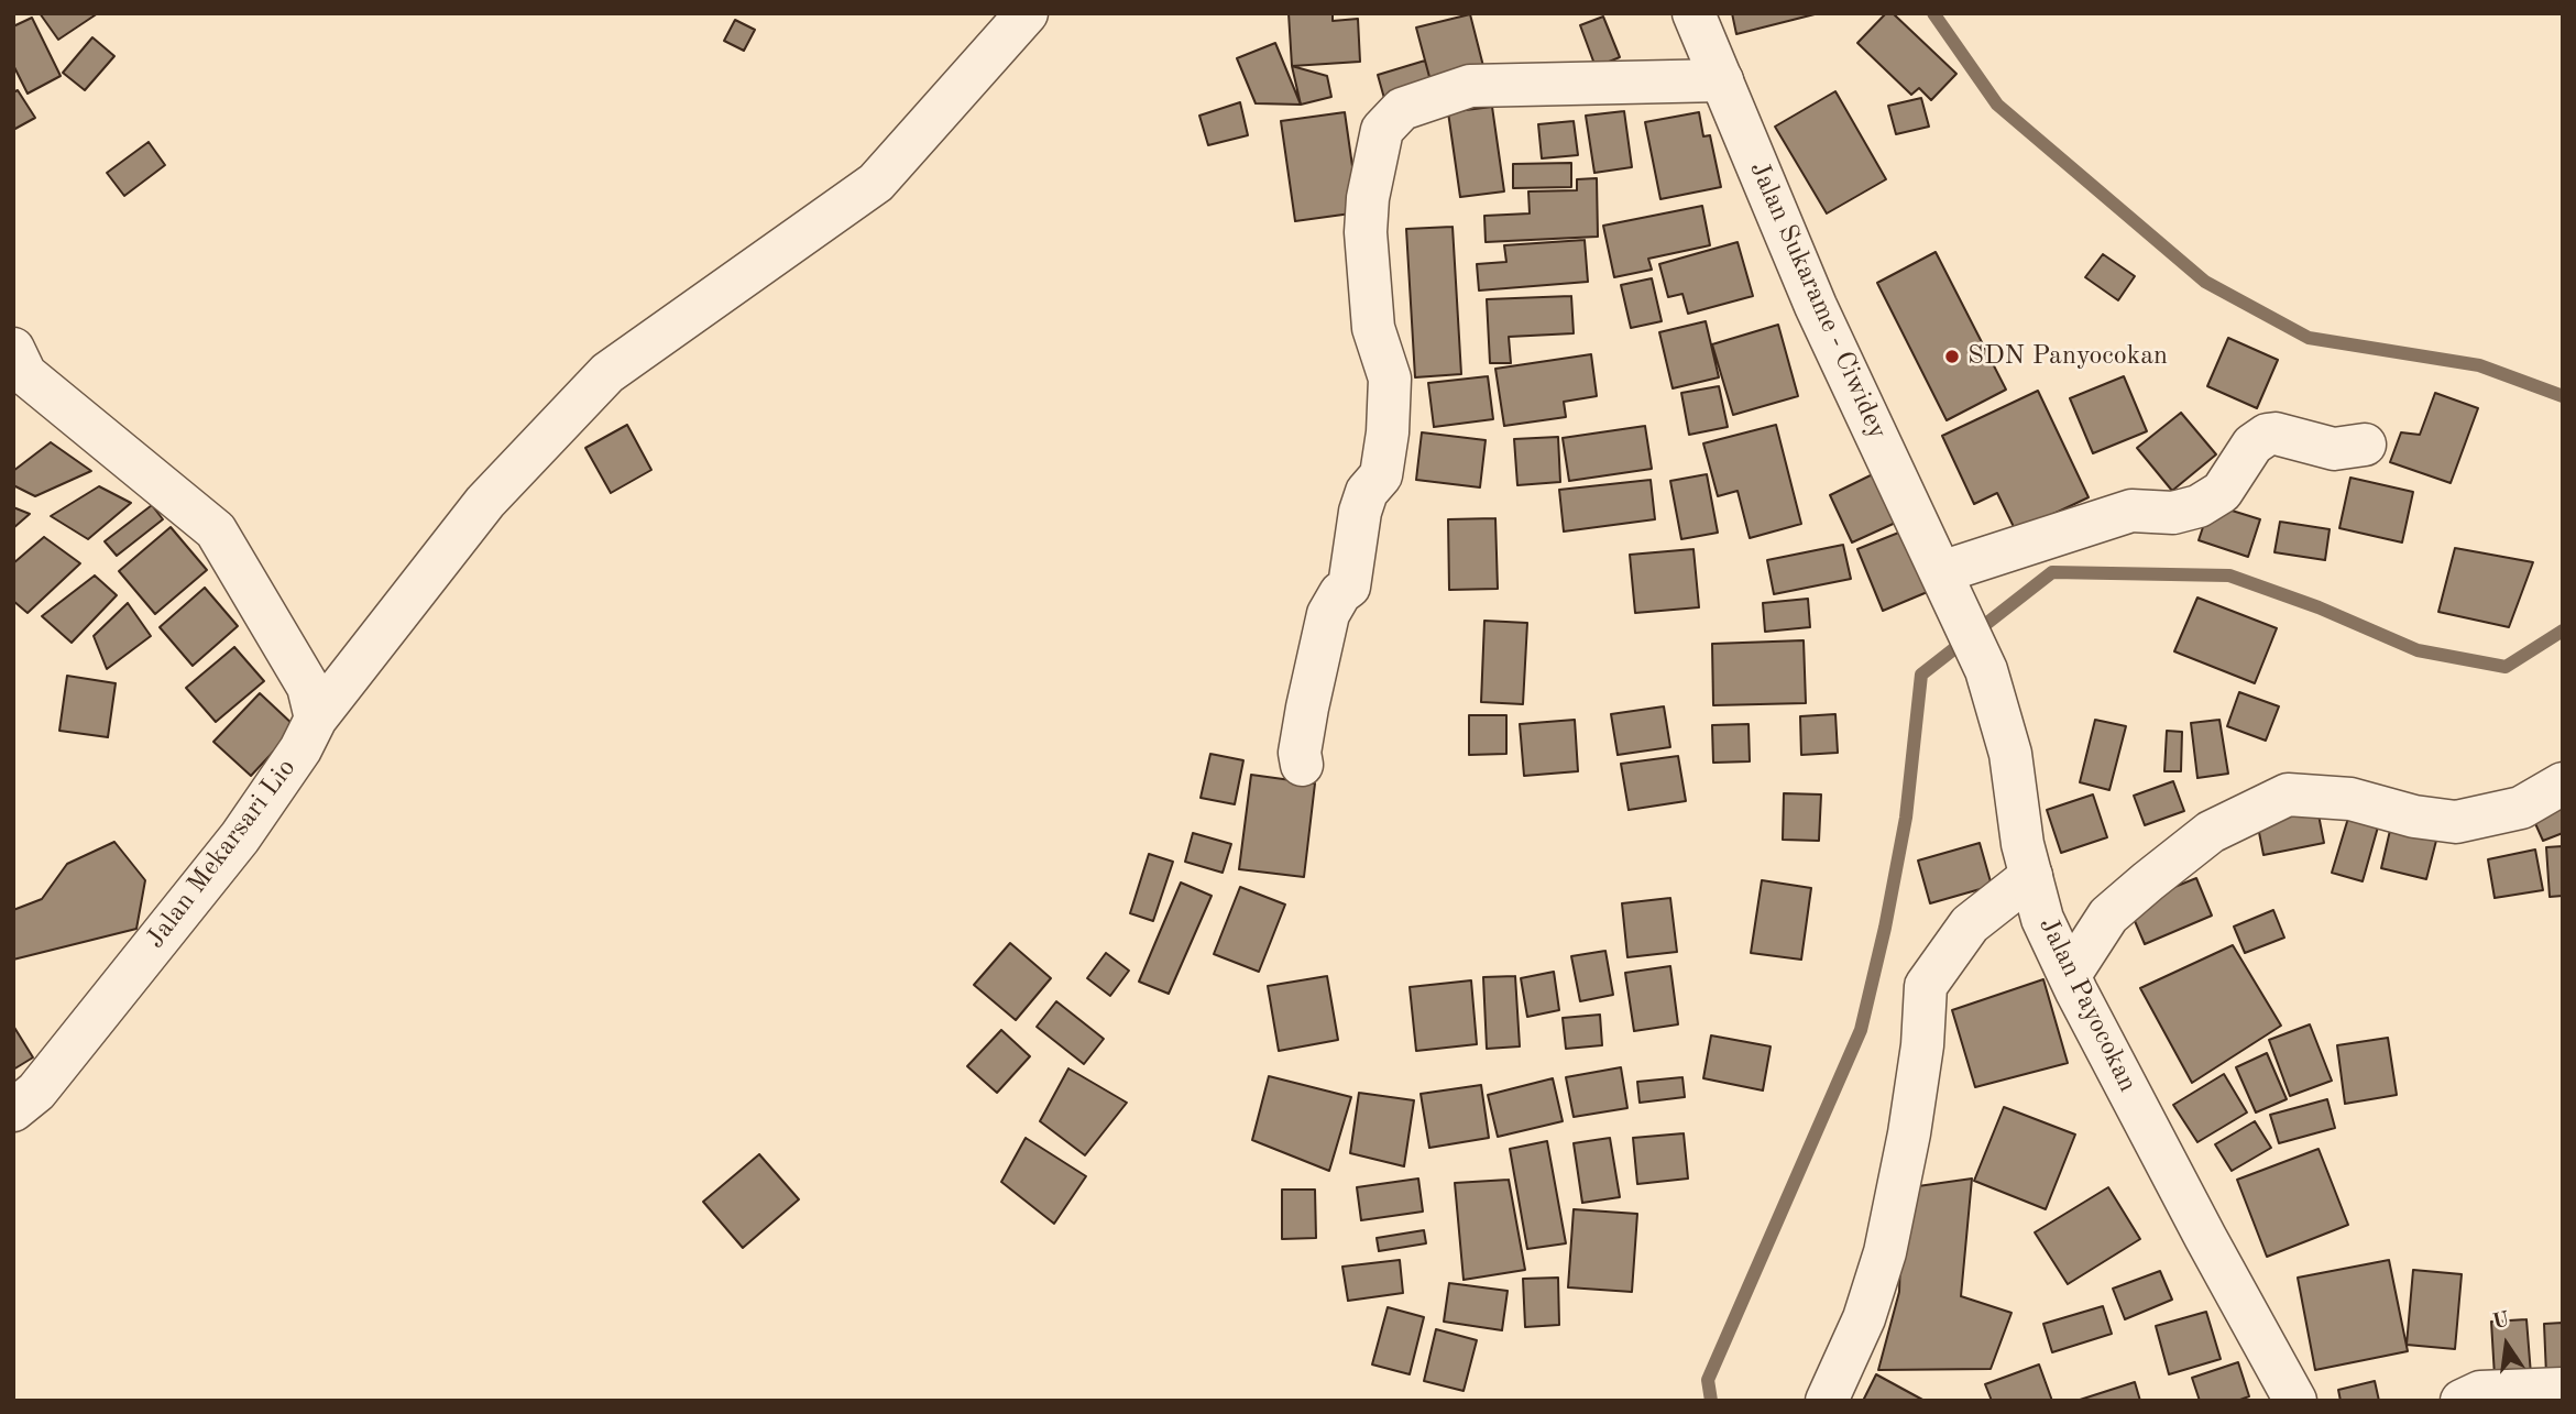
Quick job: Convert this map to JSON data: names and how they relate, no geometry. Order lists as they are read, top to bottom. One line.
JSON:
{"streets":{"street":["Jalan Sukarame - Ciwidey","Jalan Mekarsari Lio","Jalan Payocokan"]},"crossings":[["Jalan Sukarame - Ciwidey","Jalan Payocokan"]],"places":["SDN Panyocokan"],"north":"top"}
